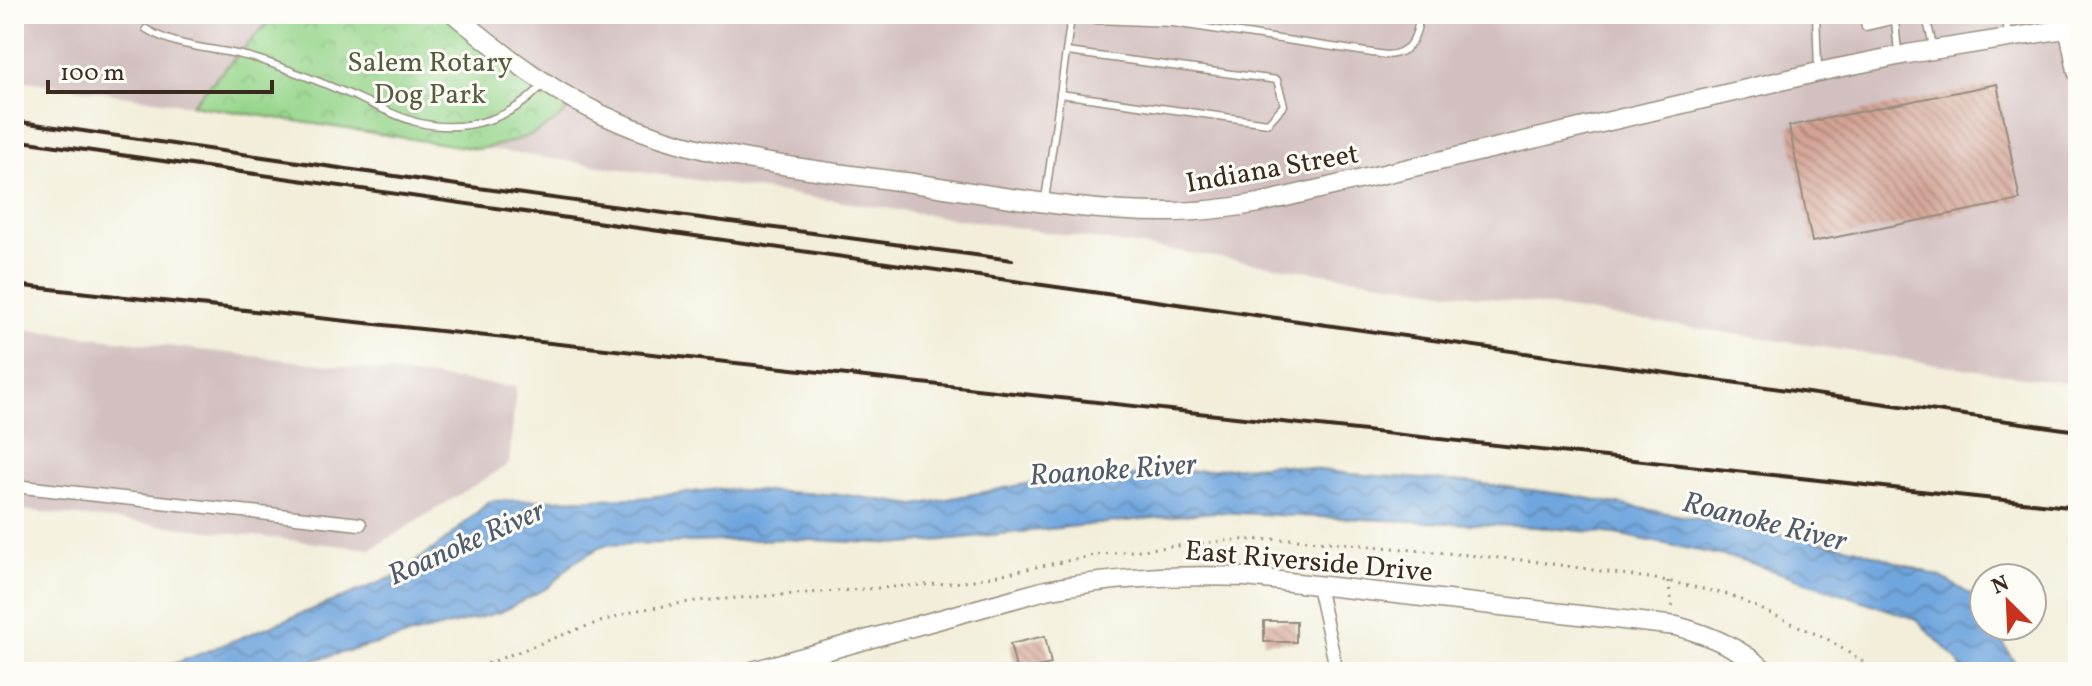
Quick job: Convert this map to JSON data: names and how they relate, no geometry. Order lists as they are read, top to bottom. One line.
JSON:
{"streets":{"street":["Indiana Street","East Riverside Drive"]},"water":["Roanoke River"],"parks":["Salem Rotary Dog Park"],"scale_bar":"100 m","north":"top left"}
